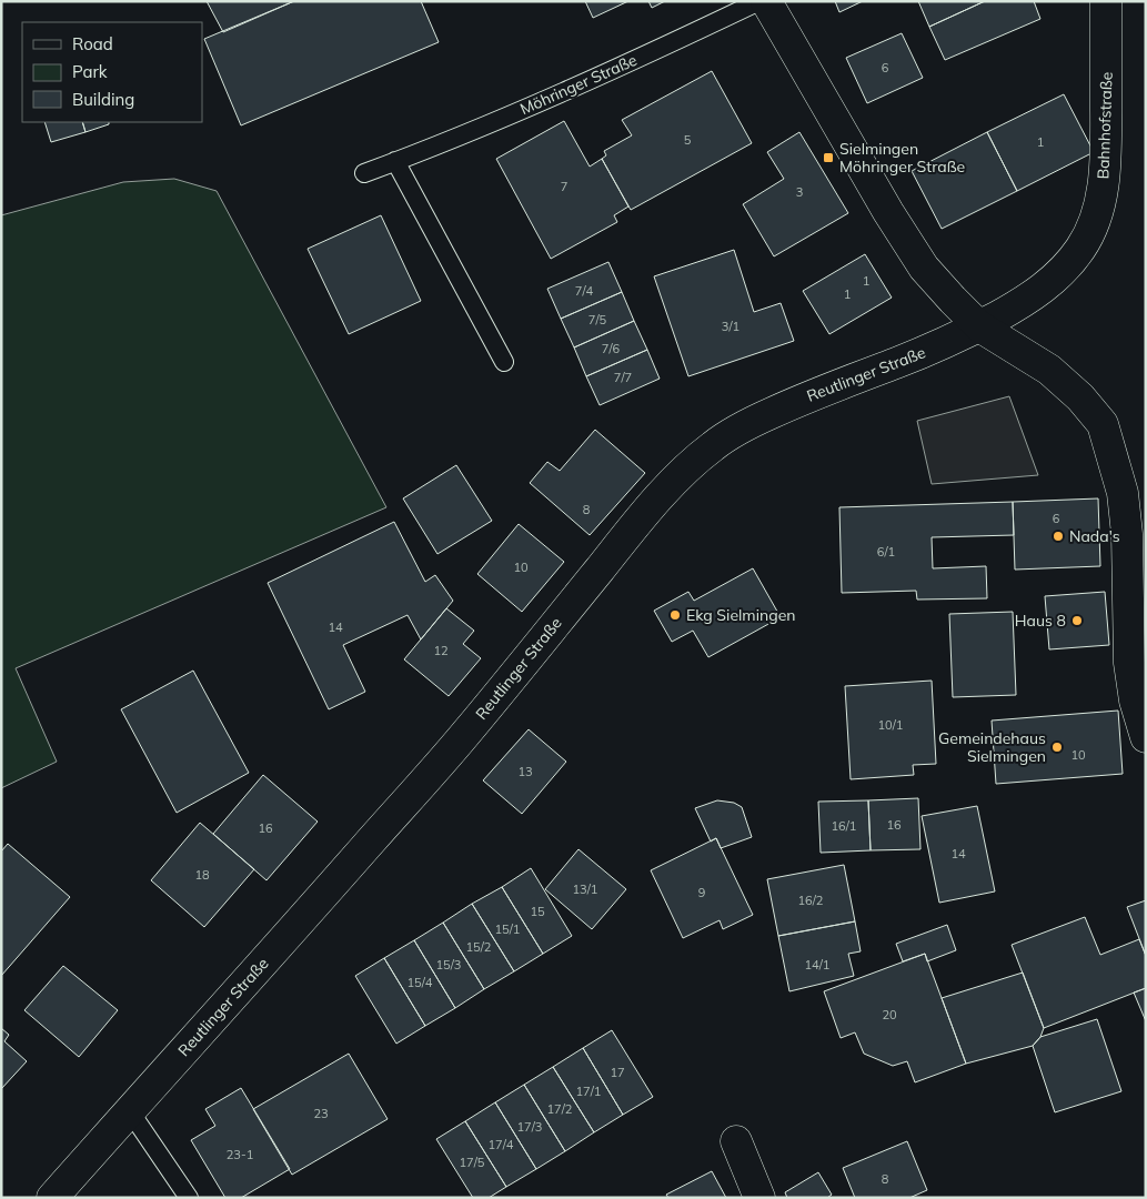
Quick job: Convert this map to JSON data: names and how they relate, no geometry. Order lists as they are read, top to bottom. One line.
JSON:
{"streets":{"street":["Bahnhofstraße","Reutlinger Straße"],"lane":["Möhringer Straße"]},"crossings":[["Bahnhofstraße","Reutlinger Straße"]],"places":{"transit":["Sielmingen Möhringer Straße"],"other":["Nada's","Ekg Sielmingen","Haus 8","Gemeindehaus Sielmingen"]},"house_numbers":["6","5","1","7","3","1","7/4","1","7/5","3/1","7/6","7/7","8","6","6/1","10","14","12","10/1","10","13","16","16/1","16","14","18","13/1","9","16/2","15","15/1","15/2","15/3","14/1","15/4","20","17","17/1","17/2","23","17/3","17/4","23-1","17/5","8"],"legend":["Road","Park","Building"]}
